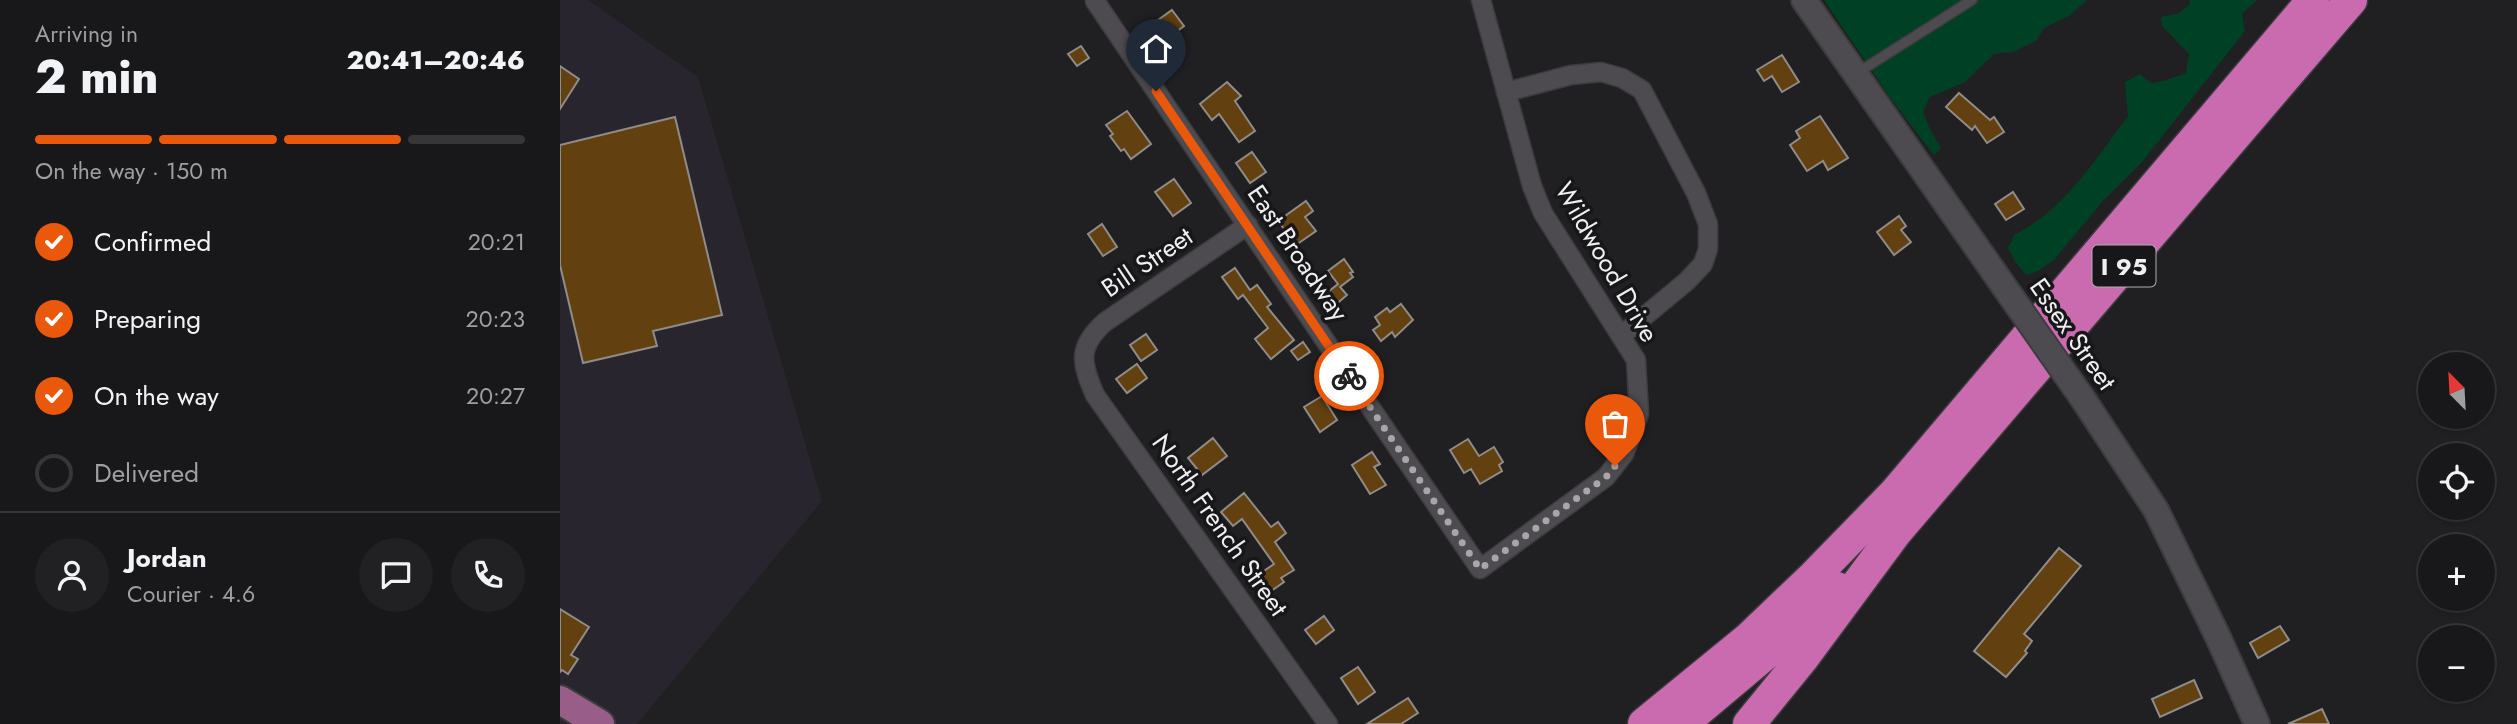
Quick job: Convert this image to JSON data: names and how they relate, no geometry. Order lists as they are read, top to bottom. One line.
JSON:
{"streets":{"highway":["I 95"],"street":["East Broadway","Bill Street","Wildwood Drive","Essex Street","North French Street"]},"crossings":[["East Broadway","Bill Street"],["East Broadway","Wildwood Drive"],["Bill Street","North French Street"]],"north":"top left","page":{"heading":["2 min","Arriving in","20:41–20:46"],"panel":["Jordan","Courier · 4.6"],"bar":"On the way · 150 m","list":[["Confirmed","20:21"],["Preparing","20:23"],["On the way","20:27"],"Delivered"],"map_buttons":["+","−"]}}
